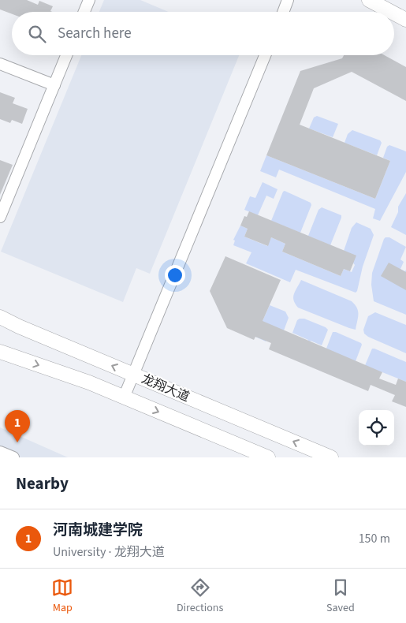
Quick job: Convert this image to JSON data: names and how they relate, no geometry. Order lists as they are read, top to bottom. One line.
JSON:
{"streets":{"main road":["龙翔大道"]},"page":{"search":"Search here","pins":"1","heading":"Nearby","list":[{"mark":"1","name":"河南城建学院","note":"University · 龙翔大道","value":"150 m"}],"nav":["Map","Directions","Saved"]}}
